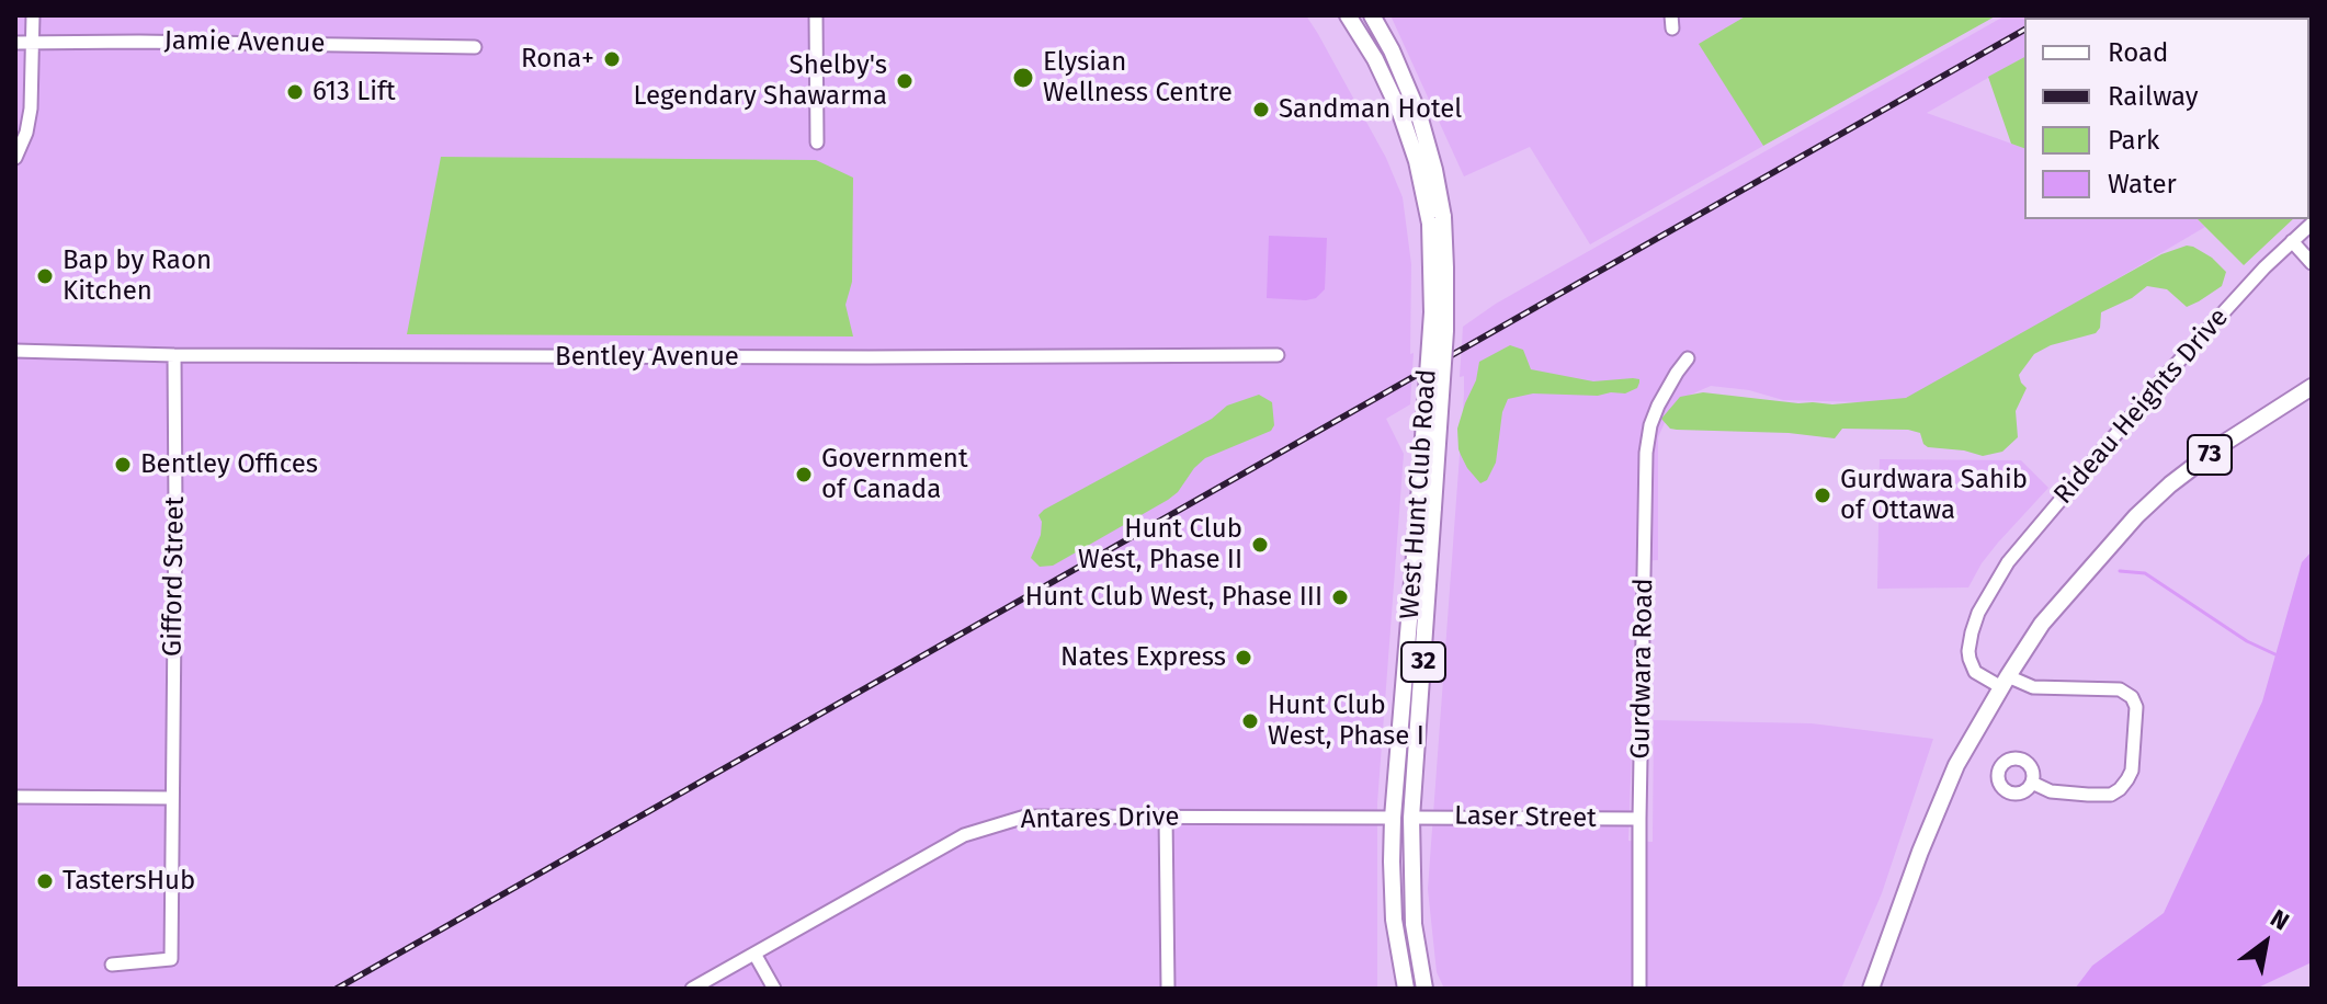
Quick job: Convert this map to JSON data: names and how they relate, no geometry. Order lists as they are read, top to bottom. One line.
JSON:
{"streets":{"main road":["73","West Hunt Club Road","32"],"street":["Jamie Avenue","Bentley Avenue","Rideau Heights Drive","Gifford Street","Gurdwara Road","Laser Street","Antares Drive"]},"crossings":[["Bentley Avenue","Gifford Street"],["Rideau Heights Drive","73"],["West Hunt Club Road","Laser Street"],["West Hunt Club Road","Antares Drive"],["Gurdwara Road","Laser Street"]],"places":["Rona+","Elysian Wellness Centre","Shelby's Legendary Shawarma","613 Lift","Sandman Hotel","Bap by Raon Kitchen","Bentley Offices","Government of Canada","Gurdwara Sahib of Ottawa","Hunt Club West, Phase II","Hunt Club West, Phase III","Nates Express","Hunt Club West, Phase I","TastersHub"],"legend":["Road","Railway","Park","Water"],"north":"top right"}
